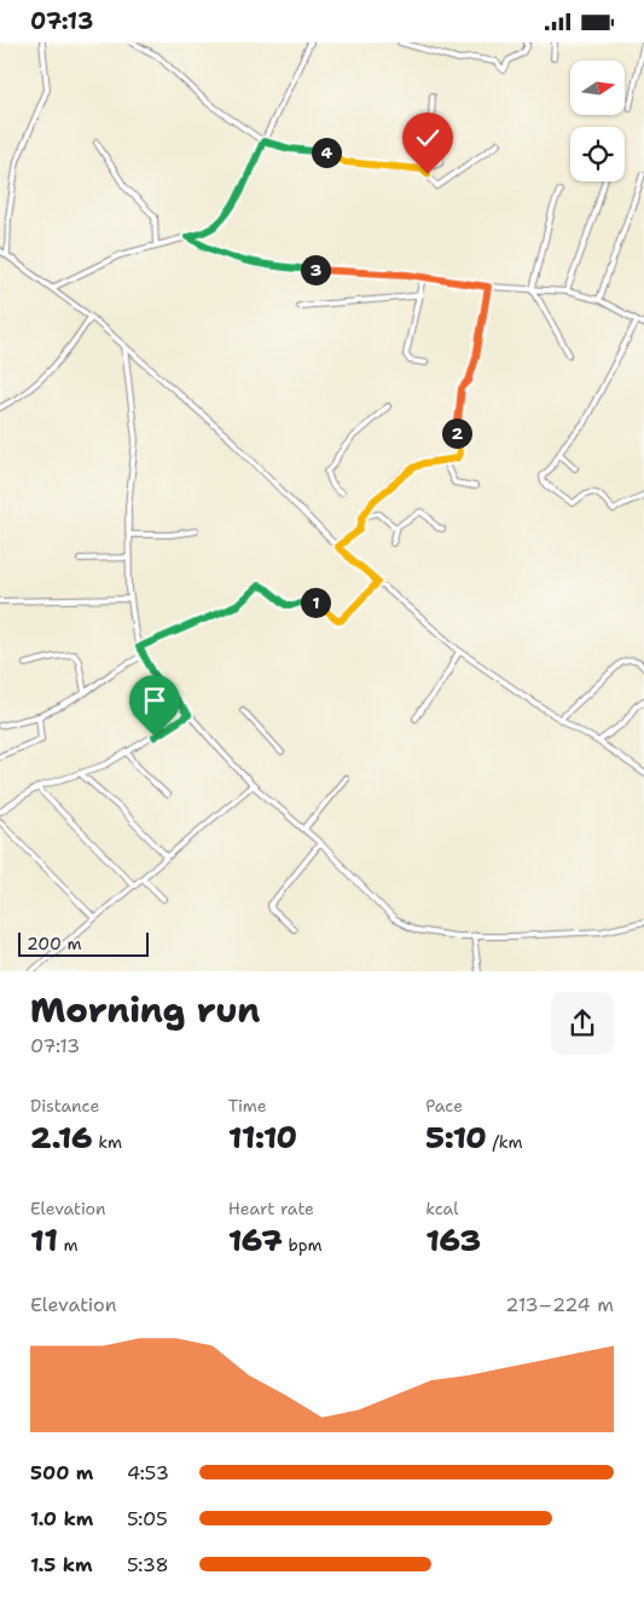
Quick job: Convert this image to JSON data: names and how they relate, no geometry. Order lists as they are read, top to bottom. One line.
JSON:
{"scale_bar":"200 m","north":"right","page":{"status":"07:13","pins":["4","3","2","1"],"scale":"200 m","heading":["Morning run","07:13"],"stats":[["Distance","2.16 km"],["Time","11:10"],["Pace","5:10 /km"],["Elevation","11 m"],["Heart rate","167 bpm"],["kcal","163"]],"chart":["Elevation","213–224 m"],"list":[{"name":"500 m","note":"4:53"},{"name":"1.0 km","note":"5:05"},{"name":"1.5 km","note":"5:38"}]}}
